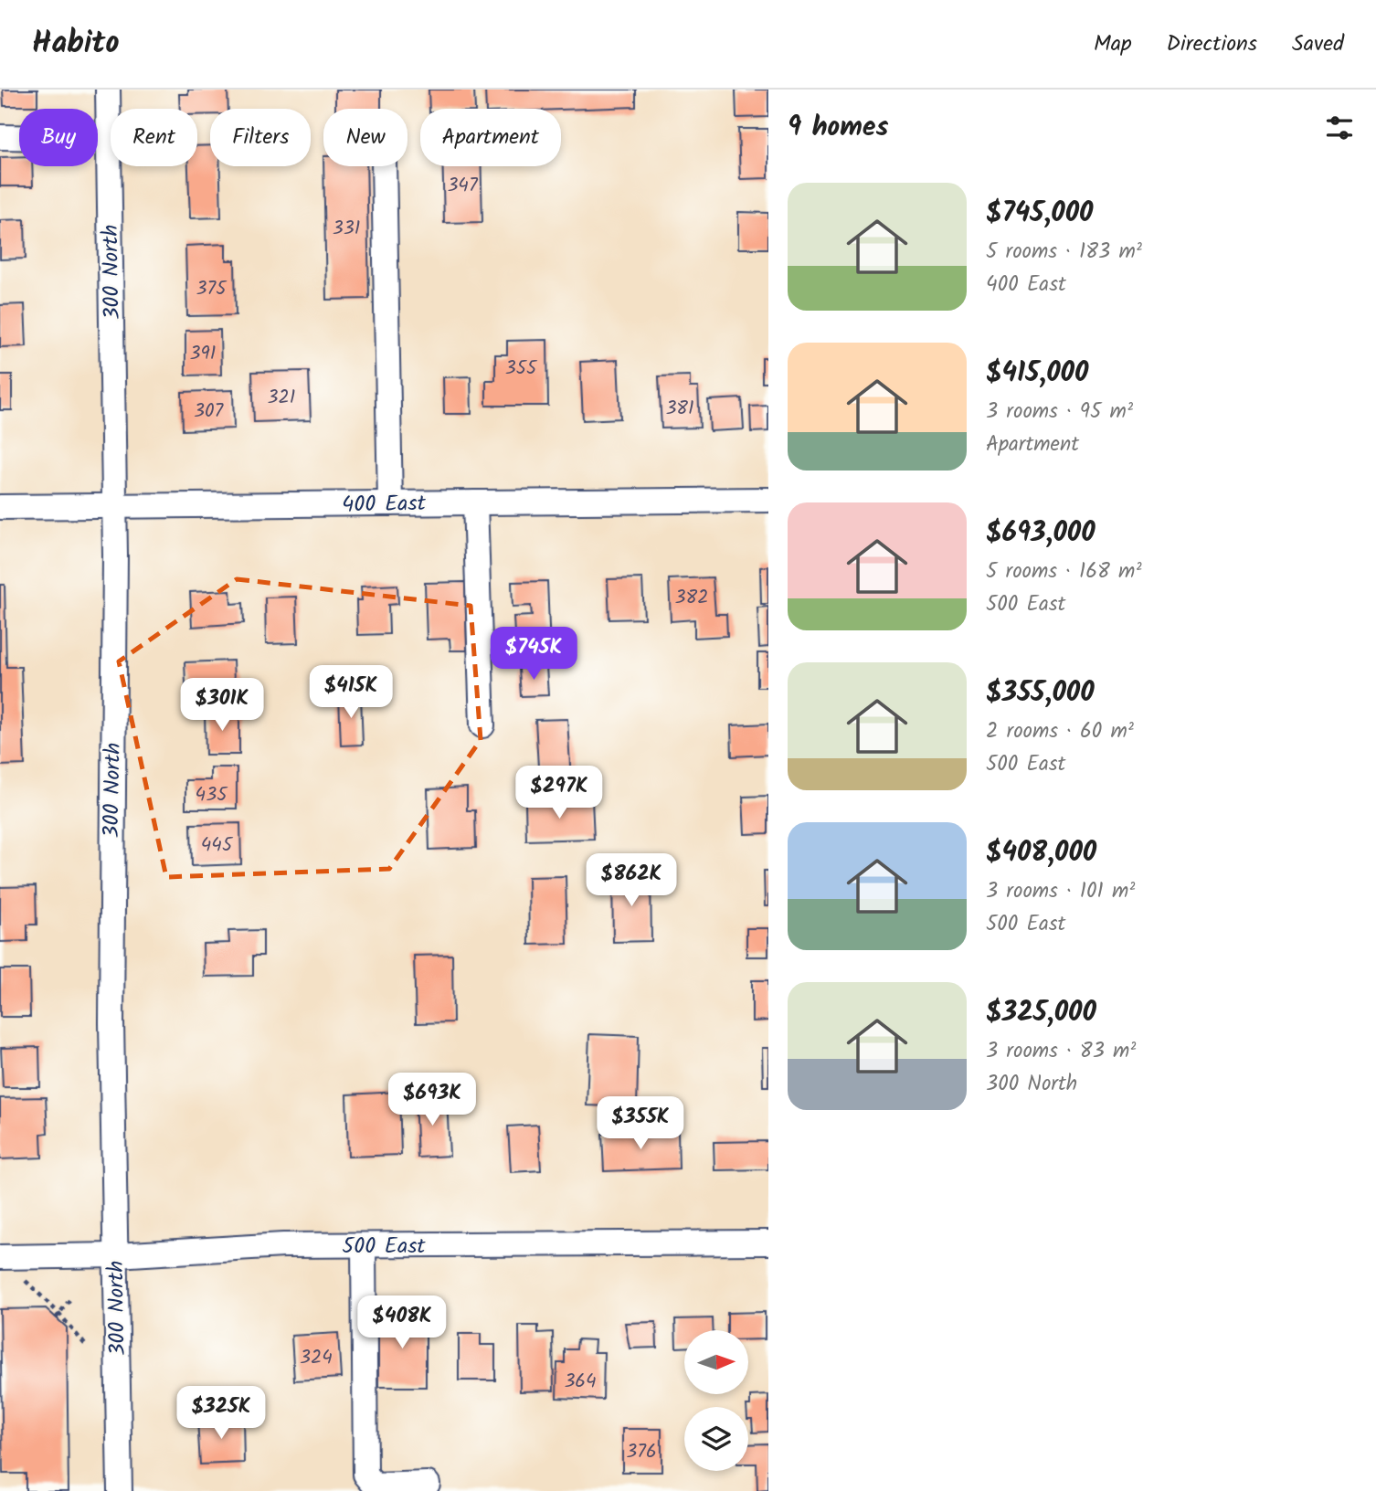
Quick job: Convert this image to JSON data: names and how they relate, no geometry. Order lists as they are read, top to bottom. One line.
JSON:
{"streets":{"street":["300 North","400 East","500 East"]},"crossings":[["300 North","400 East"],["300 North","500 East"]],"house_numbers":["347","331","375","391","355","321","381","307","382","435","445","324","364","376"],"north":"right","page":{"header":"Habito","nav":["Map","Directions","Saved"],"heading":"9 homes","chip":["Buy","Rent","Filters","New","Apartment"],"list":[{"name":"$745,000","note":"5 rooms · 183 m² · 400 East"},{"name":"$415,000","note":"3 rooms · 95 m² · Apartment"},{"name":"$693,000","note":"5 rooms · 168 m² · 500 East"},{"name":"$355,000","note":"2 rooms · 60 m² · 500 East"},{"name":"$408,000","note":"3 rooms · 101 m² · 500 East"},{"name":"$325,000","note":"3 rooms · 83 m² · 300 North"}],"price":["$745K","$415K","$301K","$297K","$862K","$693K","$355K","$408K","$325K"]}}
